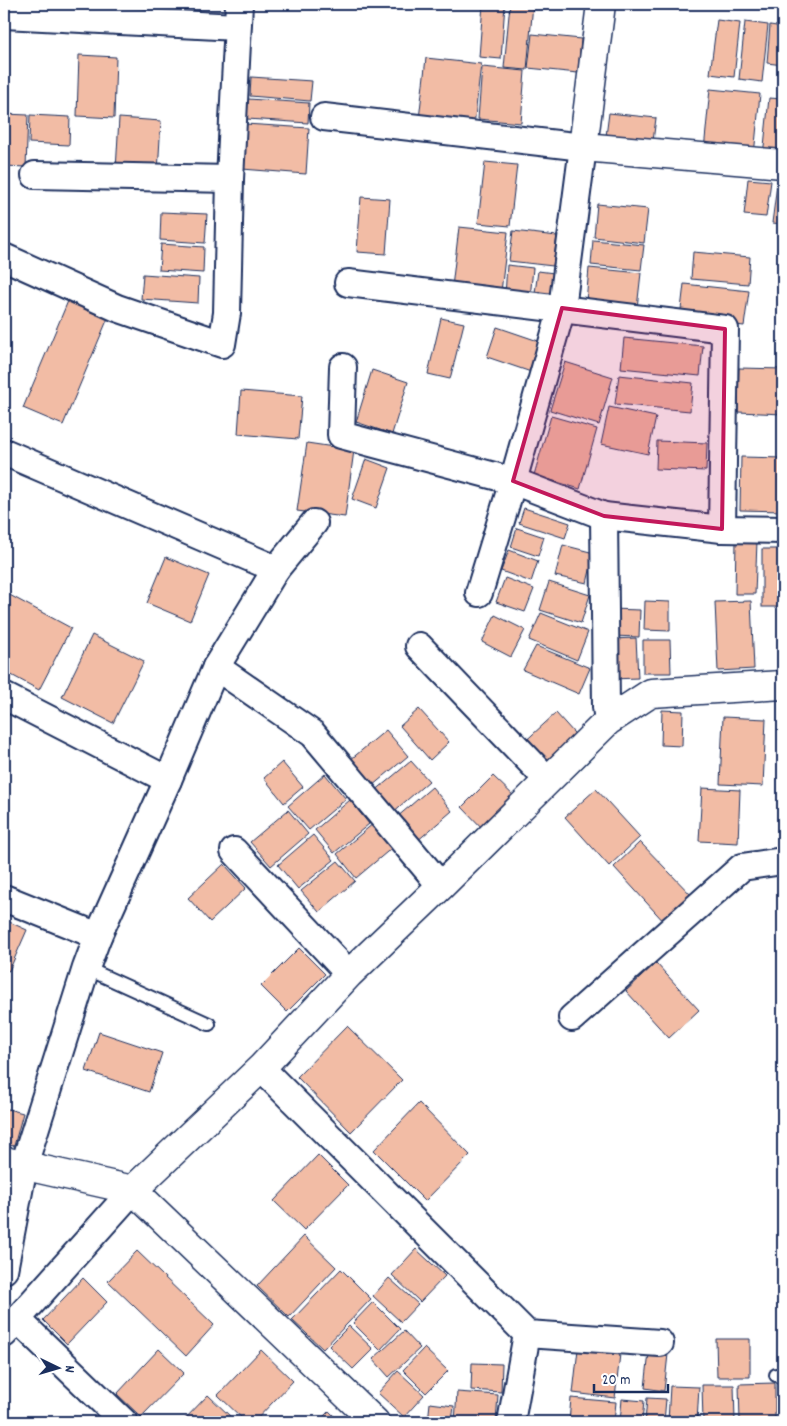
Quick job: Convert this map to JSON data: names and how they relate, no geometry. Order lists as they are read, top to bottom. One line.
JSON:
{"scale_bar":"20 m","north":"right"}
